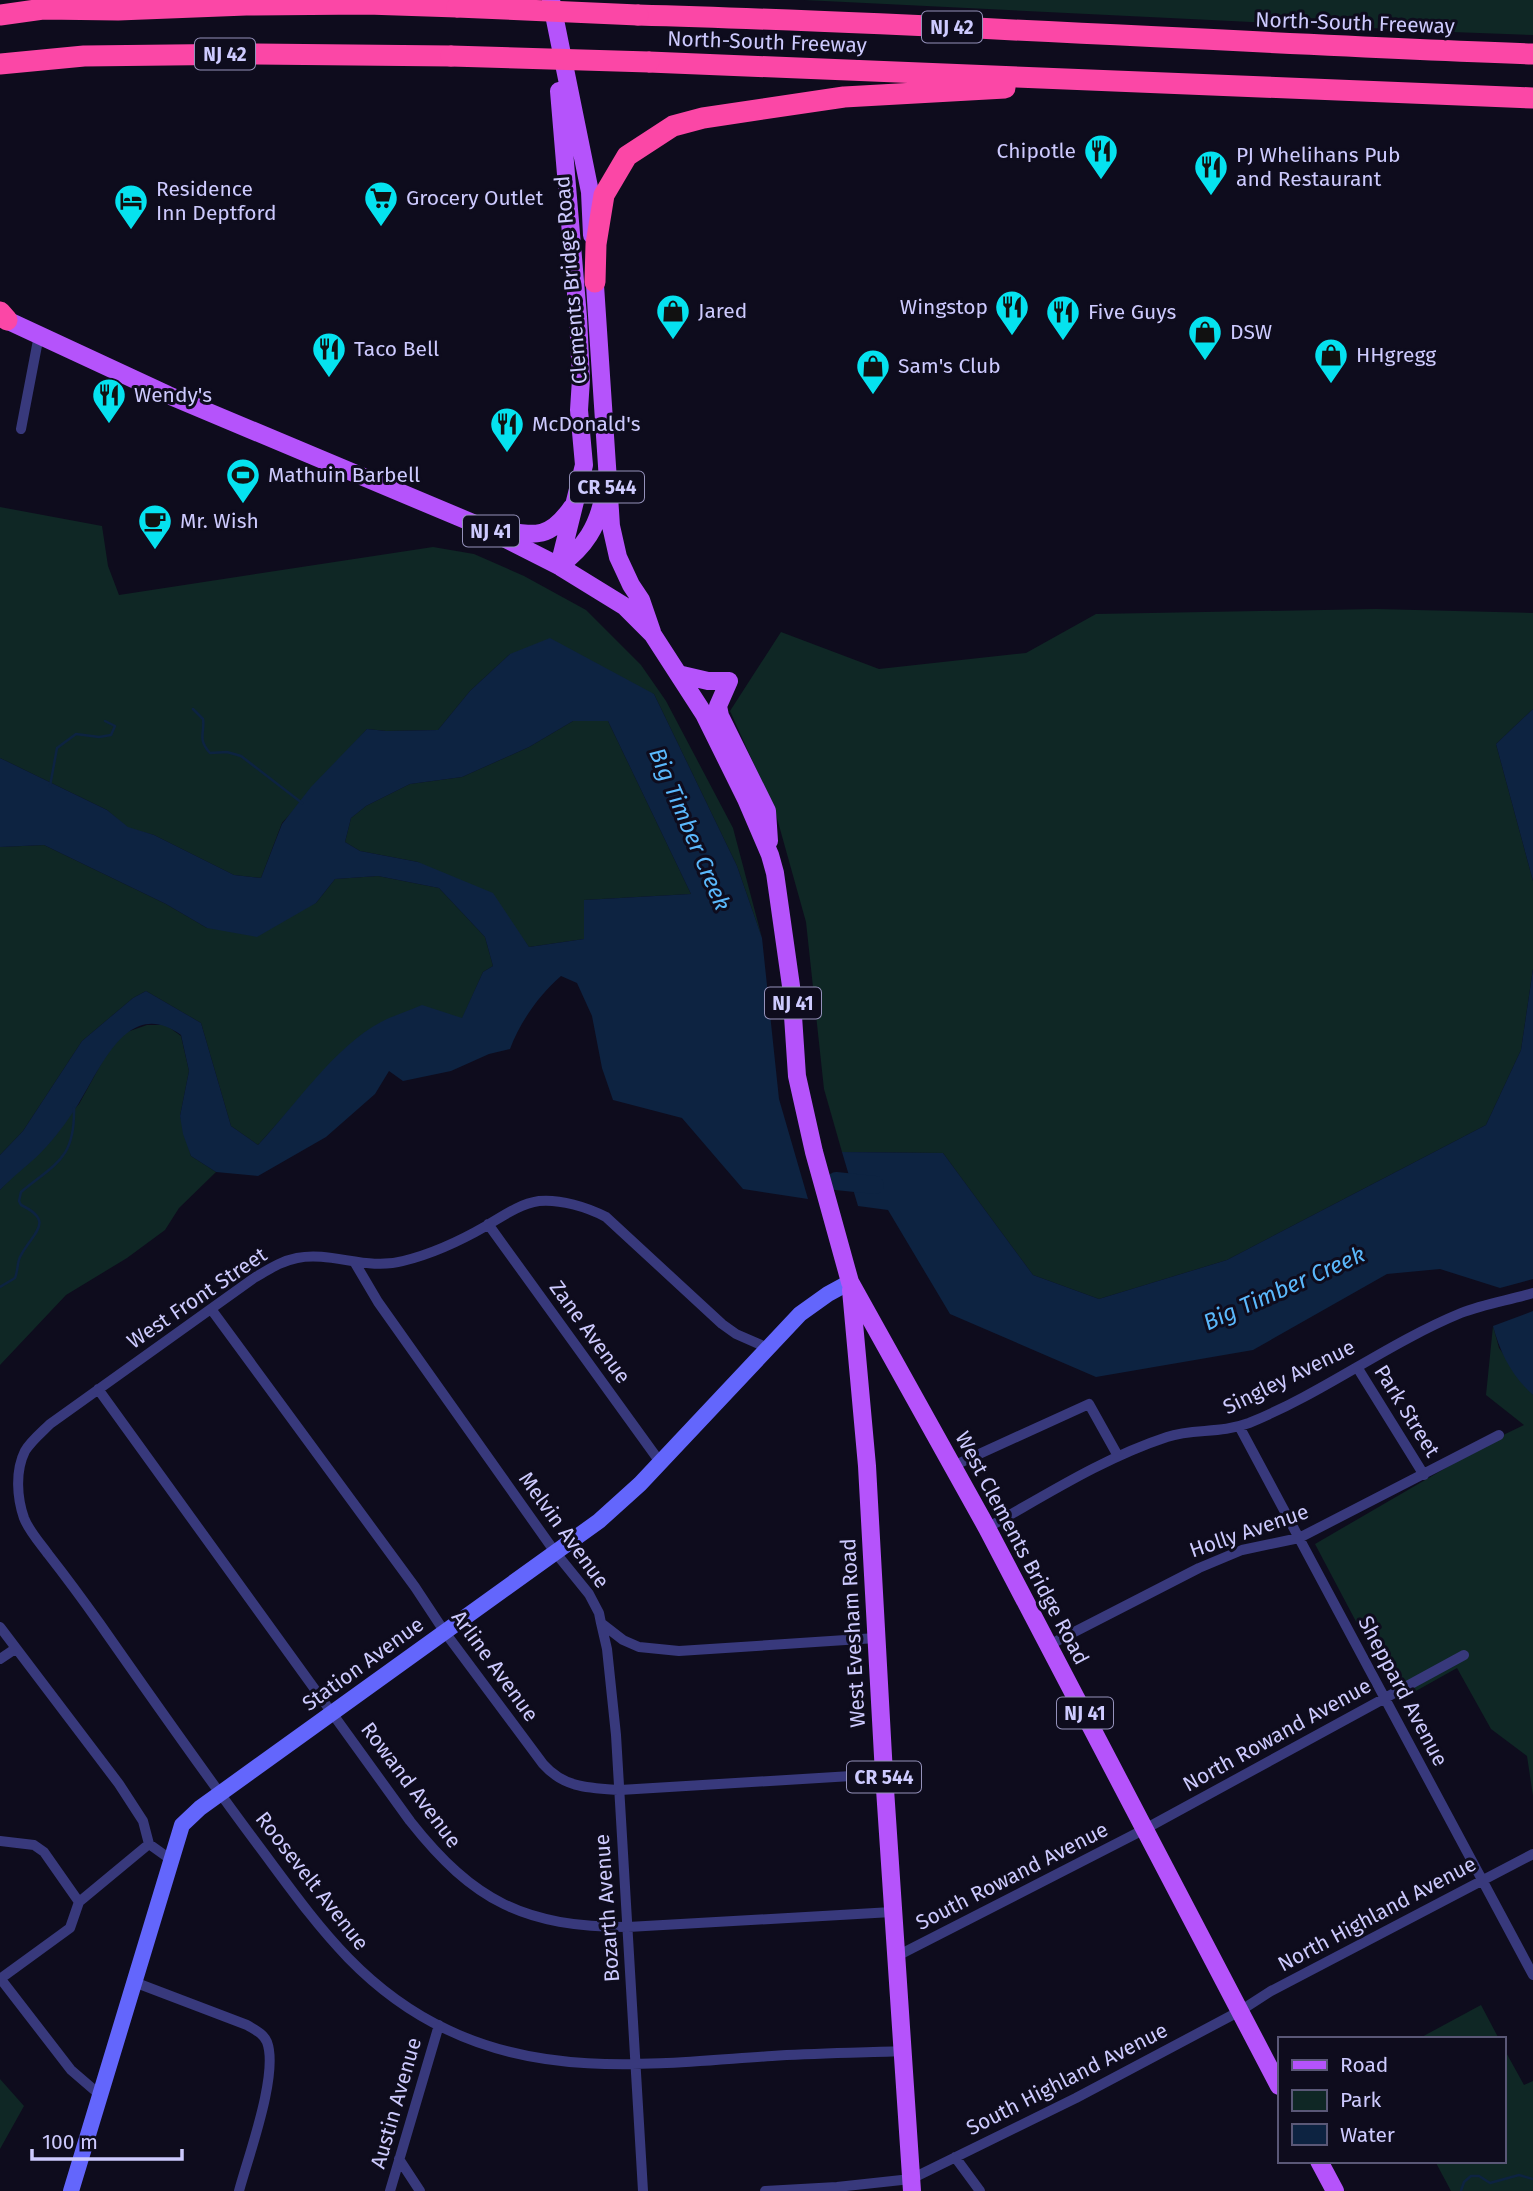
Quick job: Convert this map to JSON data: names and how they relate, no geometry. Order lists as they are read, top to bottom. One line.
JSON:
{"streets":{"highway":["North-South Freeway","NJ 42"],"main road":["Clements Bridge Road","CR 544","NJ 41","West Clements Bridge Road","West Evesham Road"],"street":["West Front Street","Zane Avenue","Singley Avenue","Park Street","Melvin Avenue","Holly Avenue","Station Avenue","Arline Avenue","Sheppard Avenue","North Rowand Avenue","Rowand Avenue","South Rowand Avenue","Roosevelt Avenue","Bozarth Avenue","North Highland Avenue","South Highland Avenue","Austin Avenue"]},"crossings":[["Clements Bridge Road","NJ 41"],["Clements Bridge Road","West Clements Bridge Road"],["West Front Street","Zane Avenue"],["West Front Street","Melvin Avenue"],["West Front Street","Station Avenue"],["West Front Street","Arline Avenue"],["West Front Street","Rowand Avenue"],["West Front Street","Roosevelt Avenue"],["Zane Avenue","Station Avenue"],["Singley Avenue","Park Street"],["Singley Avenue","West Clements Bridge Road"],["Singley Avenue","Sheppard Avenue"],["Park Street","Holly Avenue"],["Melvin Avenue","West Evesham Road"],["Melvin Avenue","Station Avenue"],["Melvin Avenue","Bozarth Avenue"],["Holly Avenue","West Clements Bridge Road"],["Holly Avenue","Sheppard Avenue"],["West Clements Bridge Road","West Evesham Road"],["West Clements Bridge Road","Station Avenue"],["West Clements Bridge Road","North Rowand Avenue"],["West Clements Bridge Road","South Rowand Avenue"],["West Clements Bridge Road","North Highland Avenue"],["West Clements Bridge Road","South Highland Avenue"],["West Evesham Road","Station Avenue"],["West Evesham Road","Arline Avenue"],["West Evesham Road","Rowand Avenue"],["West Evesham Road","South Rowand Avenue"],["West Evesham Road","Roosevelt Avenue"],["West Evesham Road","South Highland Avenue"],["Station Avenue","Arline Avenue"],["Station Avenue","Rowand Avenue"],["Station Avenue","Roosevelt Avenue"],["Arline Avenue","Bozarth Avenue"],["Sheppard Avenue","North Rowand Avenue"],["Sheppard Avenue","North Highland Avenue"],["North Rowand Avenue","South Rowand Avenue"],["Rowand Avenue","Bozarth Avenue"],["Roosevelt Avenue","Bozarth Avenue"],["Roosevelt Avenue","Austin Avenue"],["North Highland Avenue","South Highland Avenue"]],"water":["Big Timber Creek"],"places":{"restaurant":["Chipotle","PJ Whelihans Pub and Restaurant","Wingstop","Five Guys","Taco Bell","Wendy's","McDonald's"],"supermarket":["Grocery Outlet"],"hotel":["Residence Inn Deptford"],"shop":["Jared","DSW","HHgregg","Sam's Club"],"sports":["Mathuin Barbell"],"cafe":["Mr. Wish"]},"legend":["Road","Park","Water"],"scale_bar":"100 m"}
